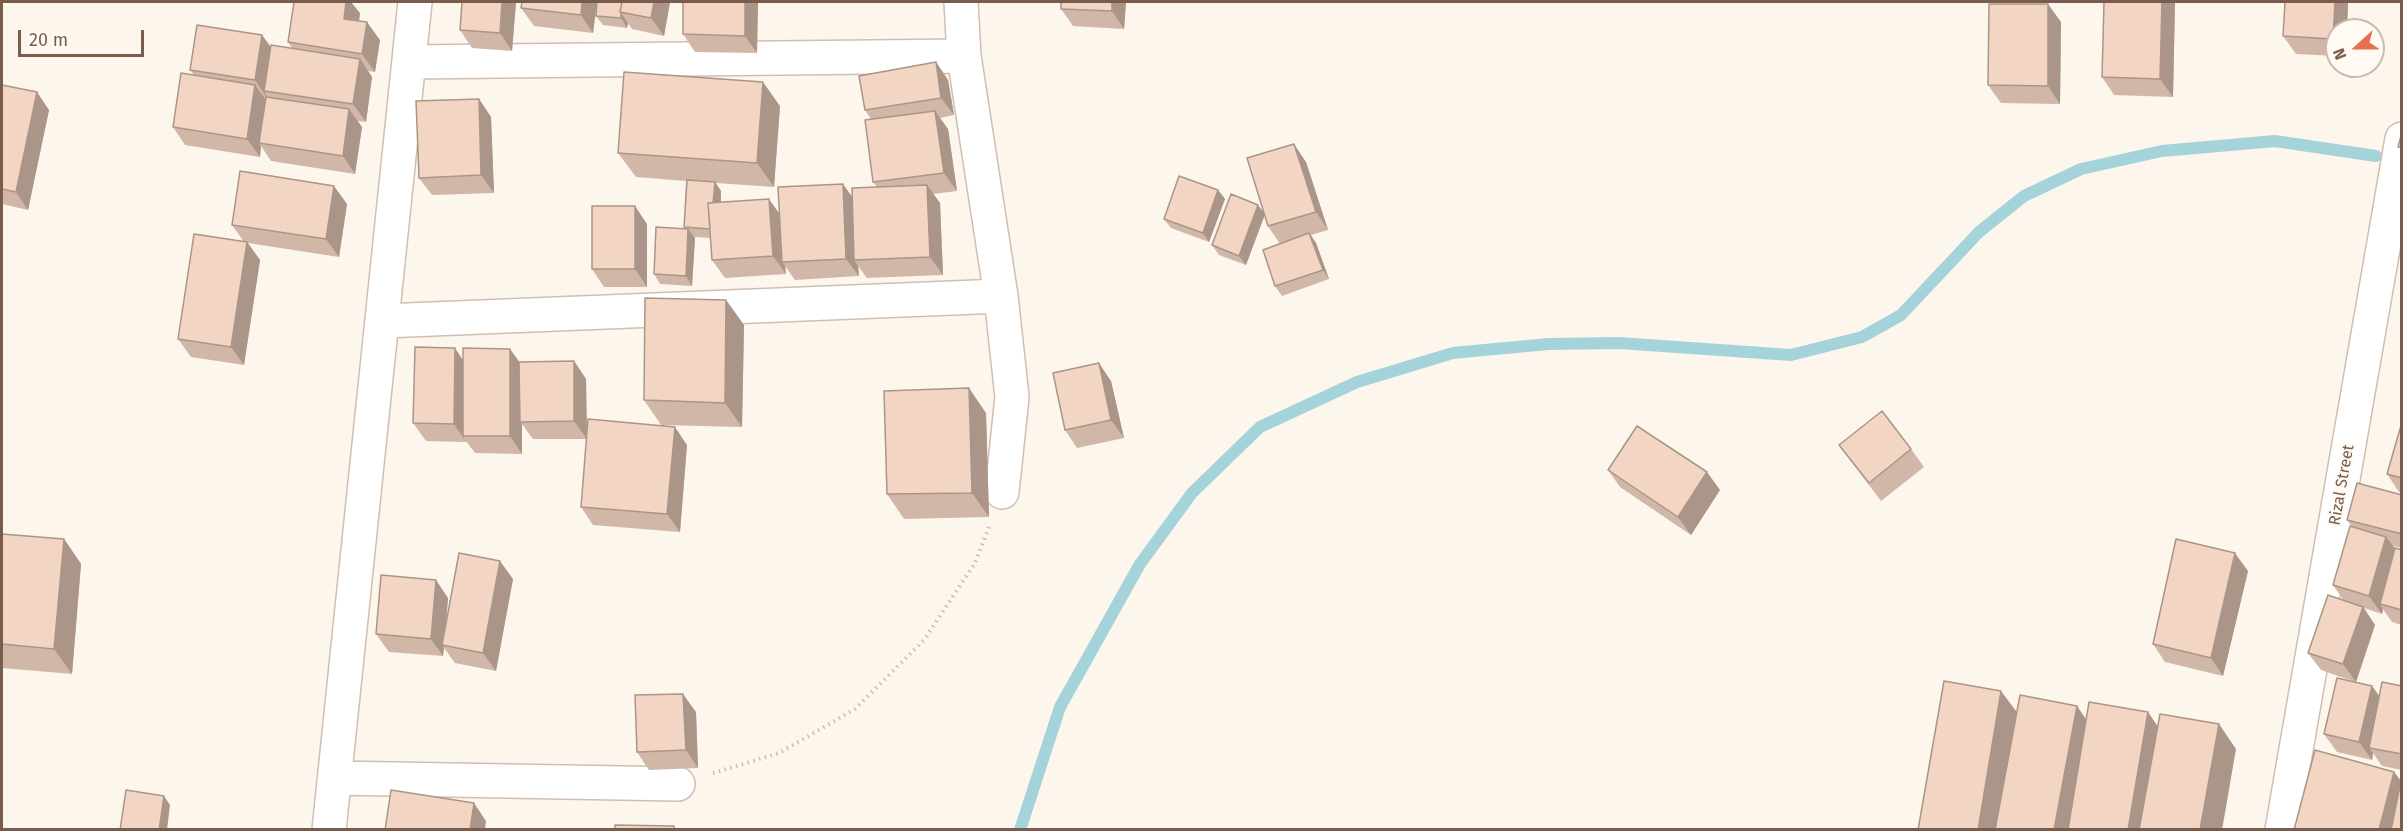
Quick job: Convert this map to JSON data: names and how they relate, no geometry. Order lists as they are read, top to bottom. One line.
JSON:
{"streets":{"street":["Rizal Street"]},"scale_bar":"20 m","north":"left"}
